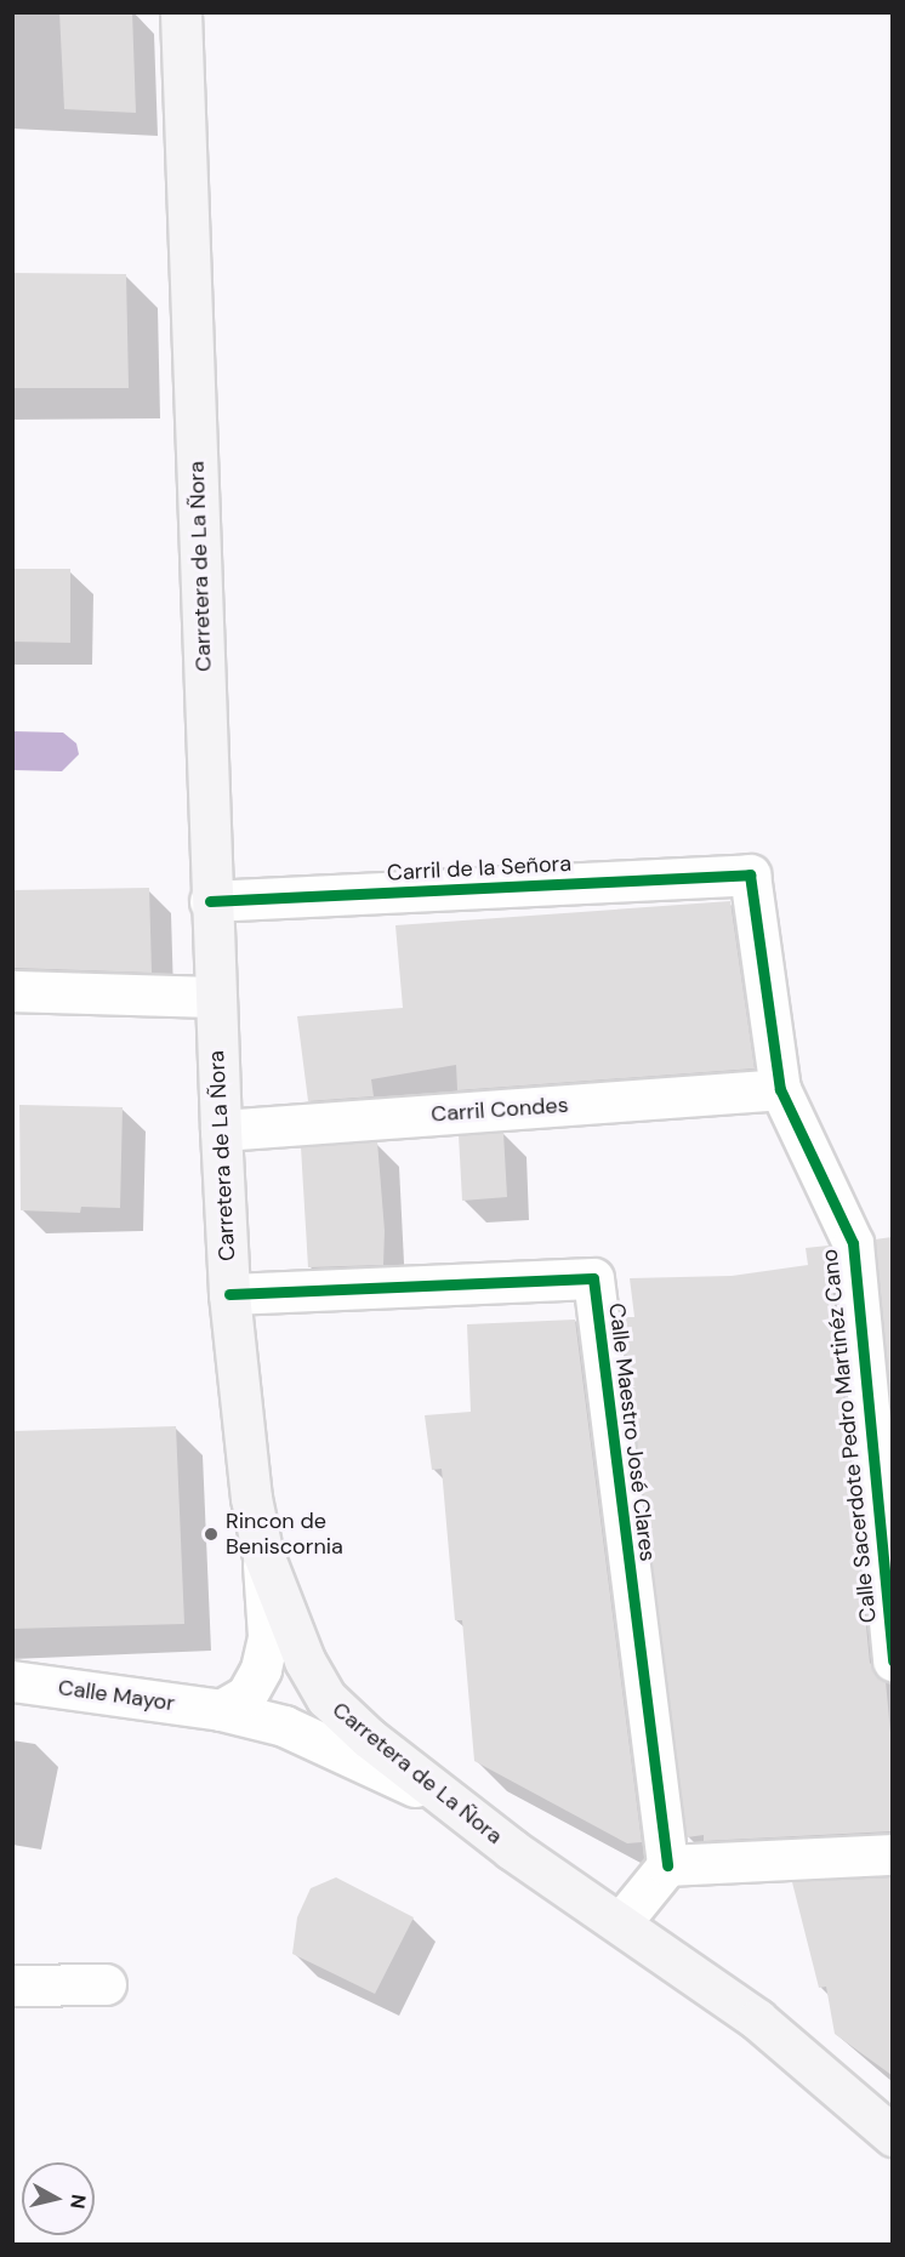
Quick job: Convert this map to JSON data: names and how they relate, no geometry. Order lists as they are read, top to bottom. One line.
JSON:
{"streets":{"main road":["Carretera de La Ñora"],"street":["Carril de la Señora","Carril Condes","Calle Maestro José Clares","Calle Sacerdote Pedro Martinéz Cano","Calle Mayor"]},"crossings":[["Carretera de La Ñora","Carril de la Señora"],["Carretera de La Ñora","Carril Condes"],["Carretera de La Ñora","Calle Maestro José Clares"],["Carretera de La Ñora","Calle Mayor"],["Carril de la Señora","Calle Sacerdote Pedro Martinéz Cano"],["Carril Condes","Calle Sacerdote Pedro Martinéz Cano"]],"places":["Rincon de Beniscornia"],"north":"right"}
